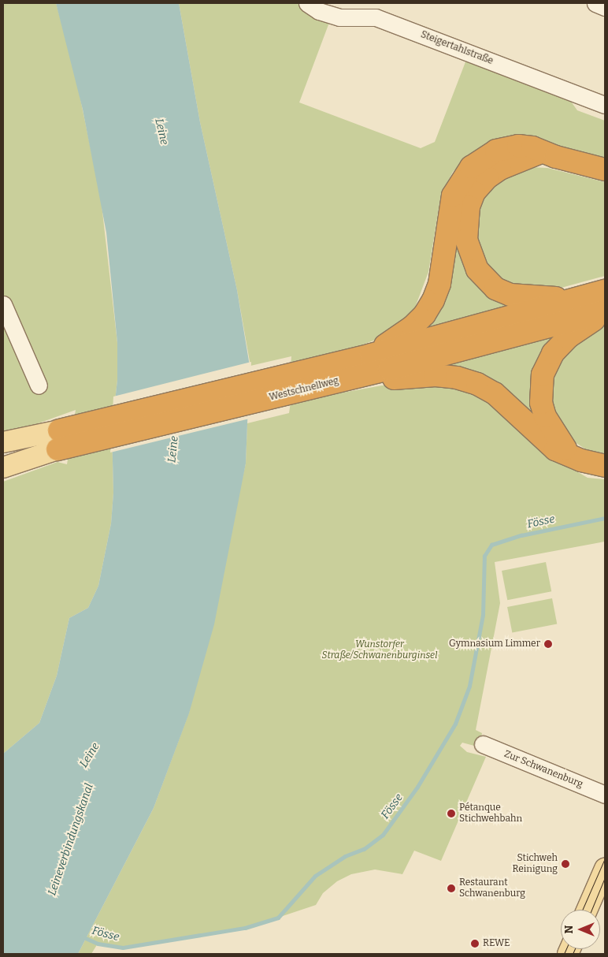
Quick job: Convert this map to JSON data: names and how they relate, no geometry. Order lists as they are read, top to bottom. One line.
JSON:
{"streets":{"highway":["Westschnellweg"],"street":["Steigertahlstraße","Zur Schwanenburg"]},"water":["Leine","Fösse","Leineverbindungskanal"],"parks":["Wunstorfer Straße/Schwanenburginsel"],"places":["Gymnasium Limmer","Pétanque Stichwehbahn","Stichweh Reinigung","Restaurant Schwanenburg","REWE"],"north":"left"}
